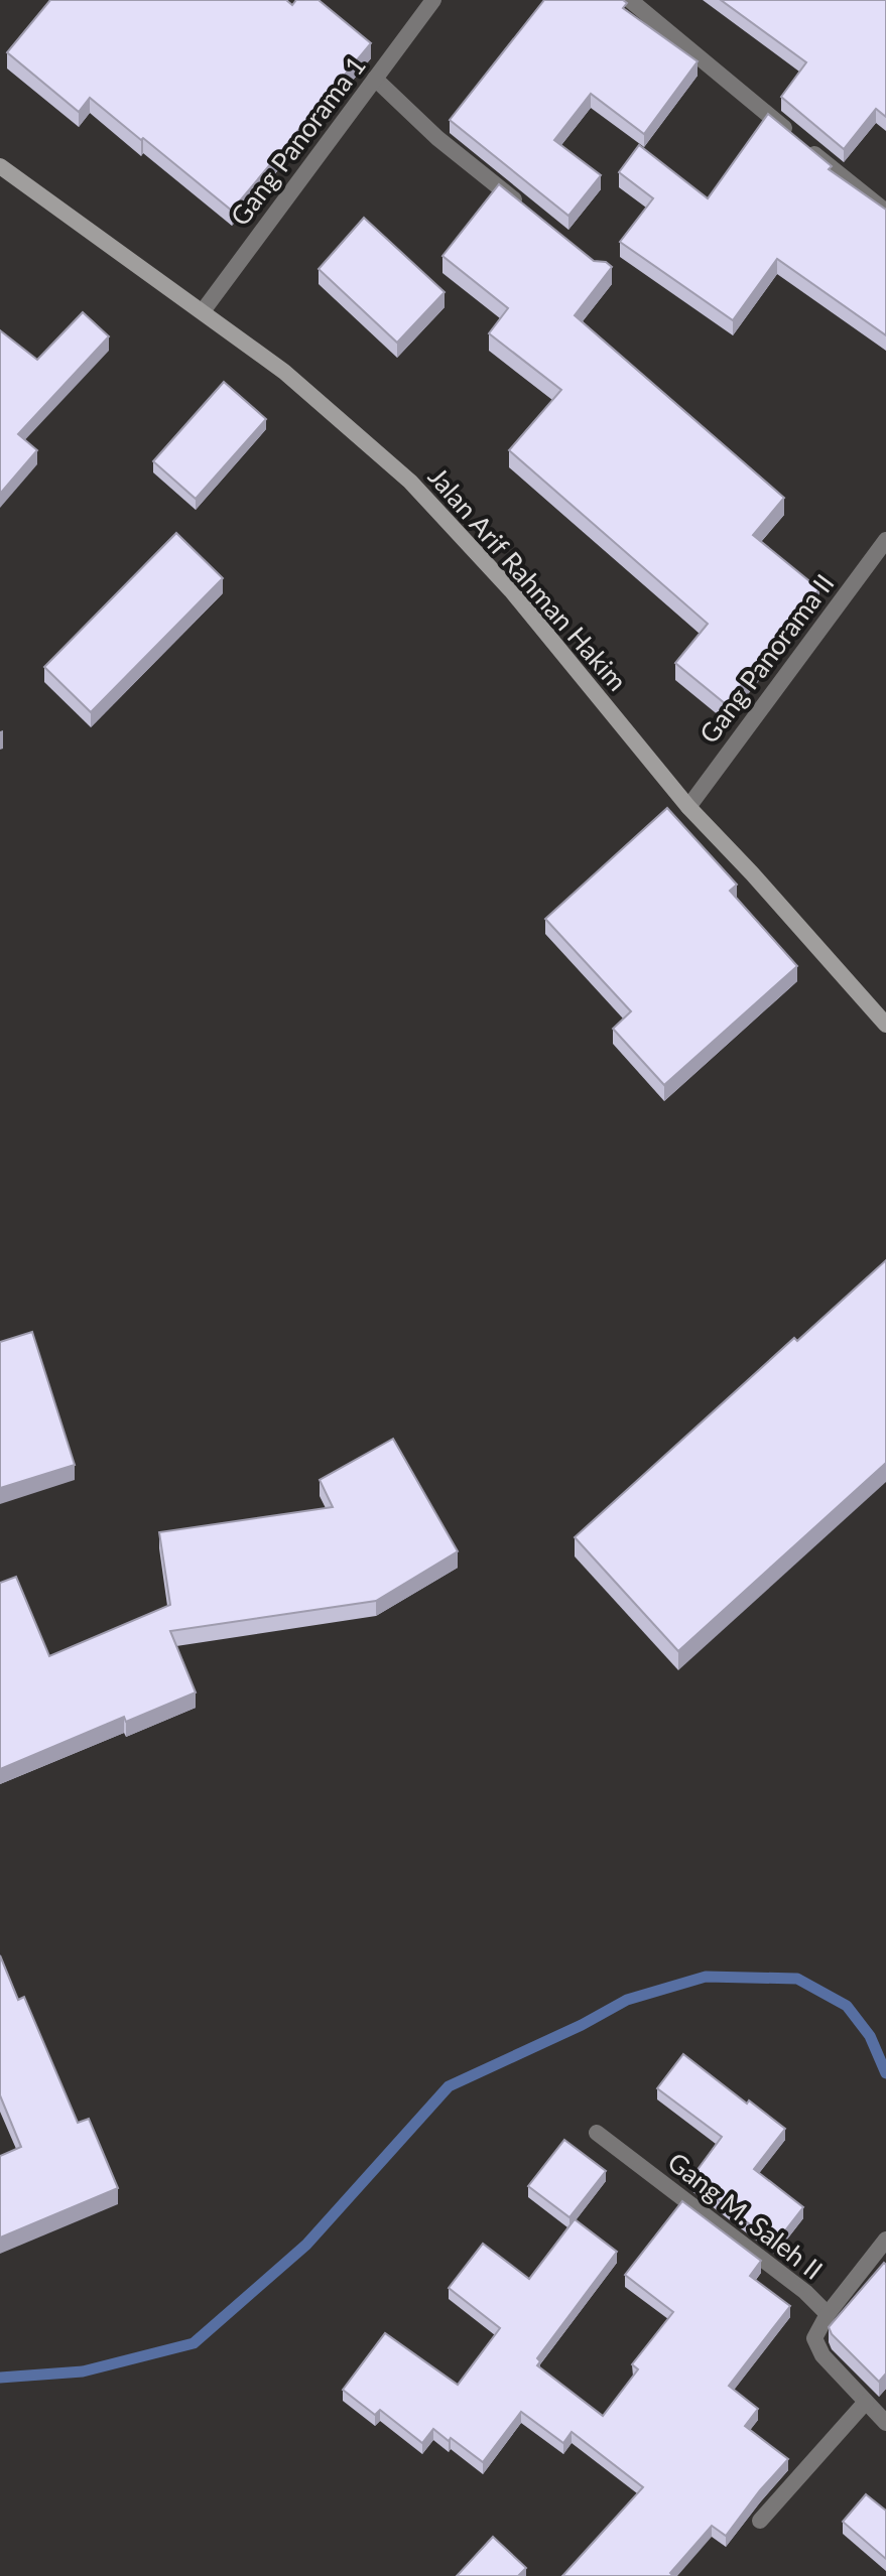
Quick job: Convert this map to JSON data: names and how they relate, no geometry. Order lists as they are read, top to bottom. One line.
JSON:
{"streets":{"street":["Gang Panorama 1","Jalan Arif Rahman Hakim","Gang Panorama II","Gang M. Saleh II"]},"crossings":[["Gang Panorama 1","Jalan Arif Rahman Hakim"],["Jalan Arif Rahman Hakim","Gang Panorama II"]]}
